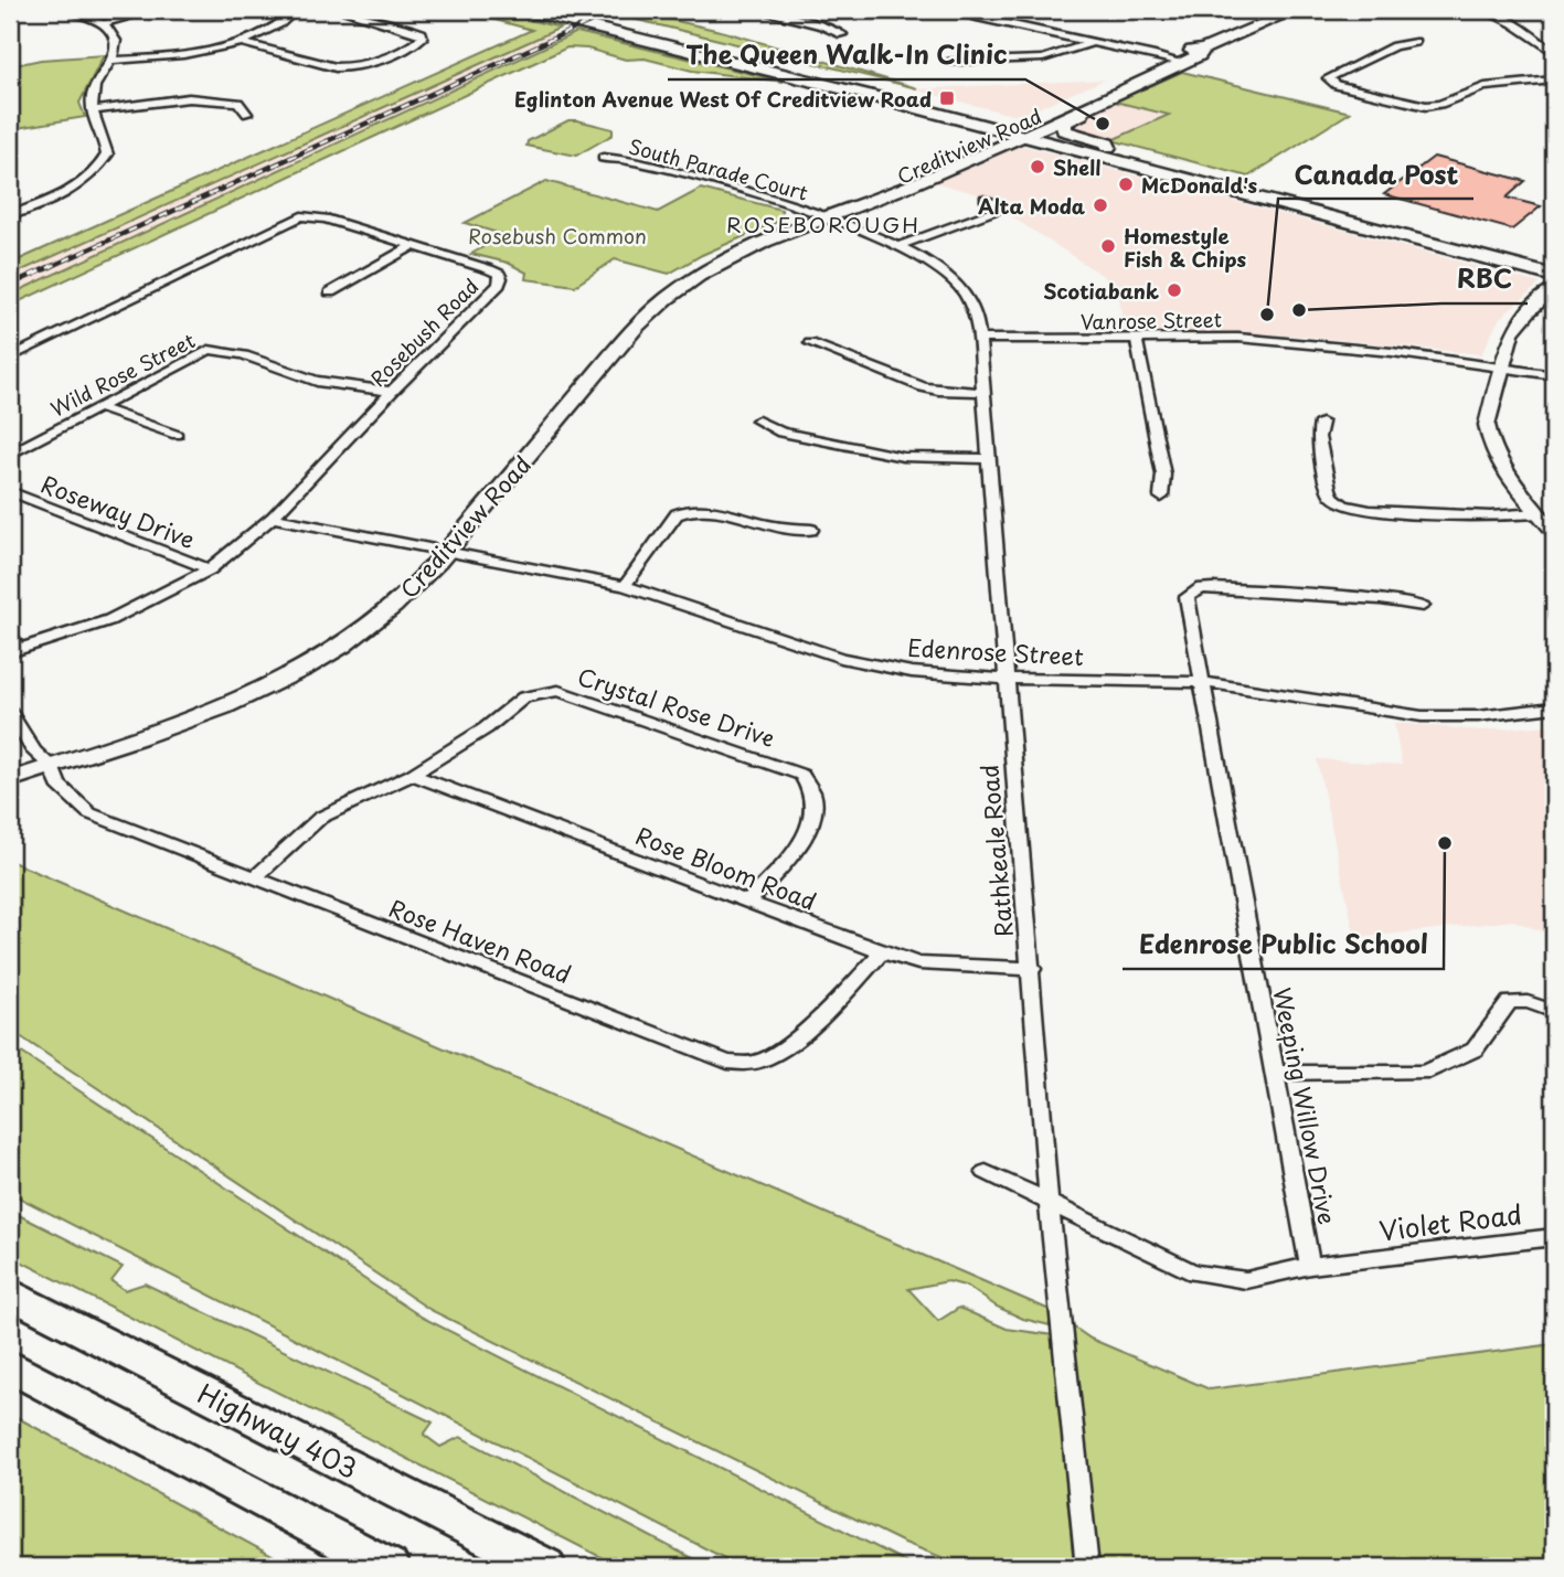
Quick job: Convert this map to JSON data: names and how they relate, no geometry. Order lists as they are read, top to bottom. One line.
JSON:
{"streets":{"highway":["Highway 403"],"main road":["Creditview Road"],"street":["South Parade Court","Vanrose Street","Rosebush Road","Wild Rose Street","Roseway Drive","Edenrose Street","Crystal Rose Drive","Rathkeale Road","Rose Bloom Road","Rose Haven Road","Weeping Willow Drive","Violet Road"]},"crossings":[["Creditview Road","South Parade Court"],["Creditview Road","Edenrose Street"],["Creditview Road","Rathkeale Road"],["Creditview Road","Rose Haven Road"],["South Parade Court","Rathkeale Road"],["Vanrose Street","Rathkeale Road"],["Rosebush Road","Wild Rose Street"],["Rosebush Road","Roseway Drive"],["Rosebush Road","Edenrose Street"],["Edenrose Street","Rathkeale Road"],["Edenrose Street","Weeping Willow Drive"],["Crystal Rose Drive","Rose Bloom Road"],["Crystal Rose Drive","Rose Haven Road"],["Rathkeale Road","Rose Bloom Road"],["Rathkeale Road","Violet Road"],["Rose Bloom Road","Rose Haven Road"],["Weeping Willow Drive","Violet Road"]],"districts":["ROSEBOROUGH"],"parks":["Rosebush Common"],"places":{"transit":["Eglinton Avenue West Of Creditview Road"],"other":["The Queen Walk-In Clinic","Shell","McDonald's","Alta Moda","Homestyle Fish & Chips","Scotiabank","RBC","Canada Post","Edenrose Public School"]}}
